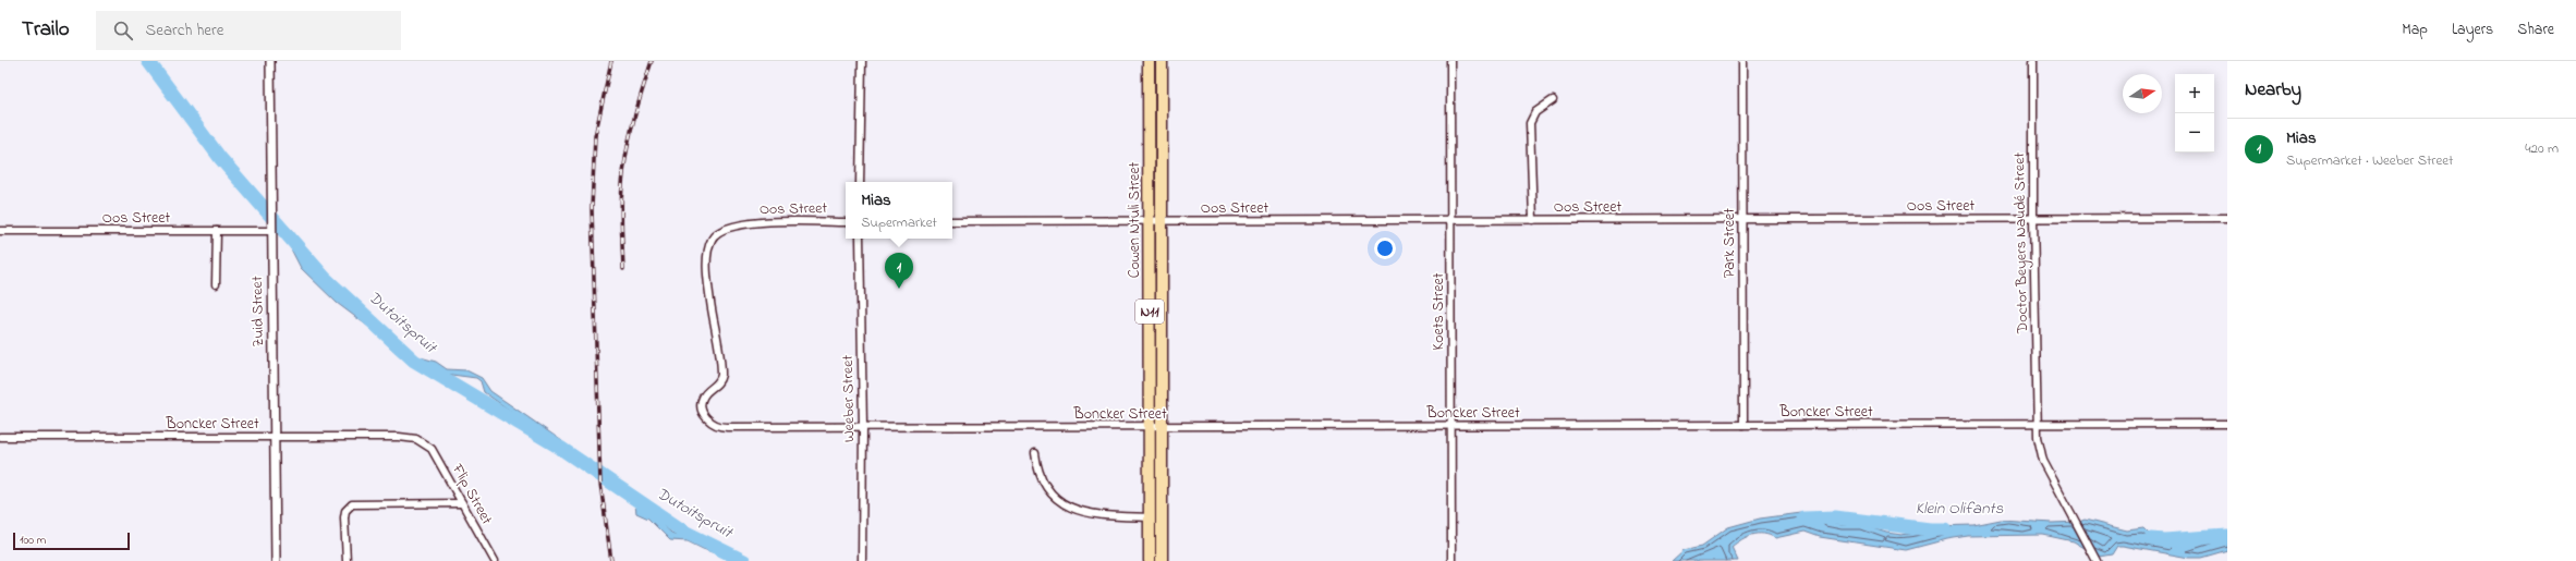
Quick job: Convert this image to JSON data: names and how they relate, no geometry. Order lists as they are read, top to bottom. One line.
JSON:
{"streets":{"highway":["Cowen Ntuli Street","N11"],"street":["Oos Street","Park Street","Doctor Beyers Naudé Street","Zuid Street","Koets Street","Weeber Street","Boncker Street","Flip Street"]},"crossings":[["Oos Street","Cowen Ntuli Street"],["Oos Street","Park Street"],["Oos Street","Doctor Beyers Naudé Street"],["Oos Street","Zuid Street"],["Oos Street","Koets Street"],["Oos Street","Boncker Street"],["Cowen Ntuli Street","Boncker Street"],["Park Street","Boncker Street"],["Doctor Beyers Naudé Street","Boncker Street"],["Zuid Street","Boncker Street"],["Koets Street","Boncker Street"],["Weeber Street","Boncker Street"],["Boncker Street","Flip Street"]],"water":["Dutoitspruit","Klein Olifants"],"scale_bar":"100 m","north":"right","page":{"header":"Trailo","search":"Search here","nav":["Map","Layers","Share"],"heading":"Nearby","map_buttons":["+","−"],"list":[{"mark":"1","name":"Mias","note":"Supermarket · Weeber Street","value":"420 m"}],"popup":["Mias","Supermarket"],"pins":"1","scale":"100 m"}}
